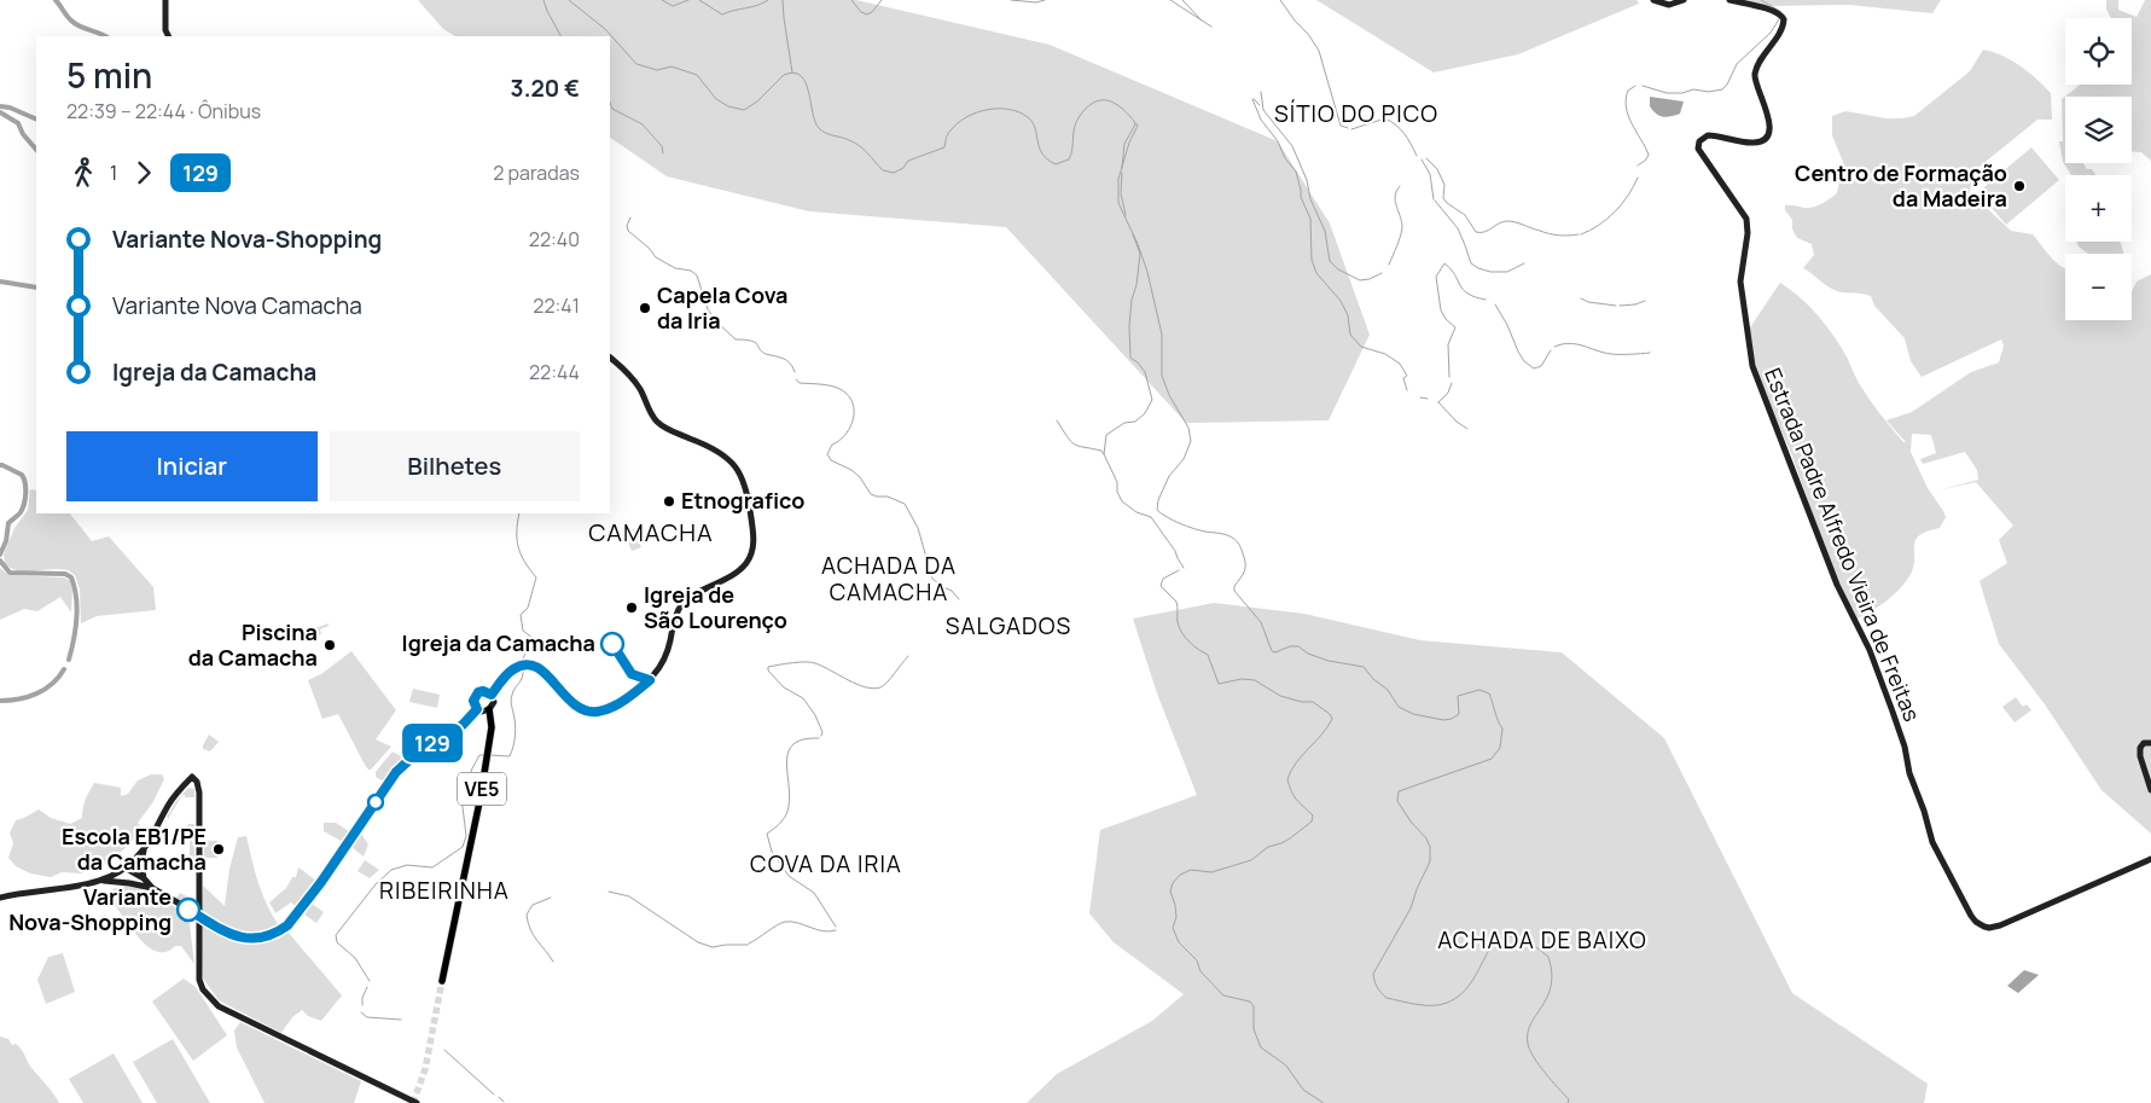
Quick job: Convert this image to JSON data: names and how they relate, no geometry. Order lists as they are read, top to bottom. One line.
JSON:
{"streets":{"main road":["Estrada Padre Alfredo Vieira de Freitas","VE5"]},"districts":["SÍTIO DO PICO","CAMACHA","ACHADA DA CAMACHA","SALGADOS","COVA DA IRIA","RIBEIRINHA","ACHADA DE BAIXO"],"places":["Centro de Formação da Madeira","Capela Cova da Iria","Etnografico","Igreja de São Lourenço","Igreja da Camacha","Piscina da Camacha","Escola EB1/PE da Camacha","Variante Nova-Shopping"],"lines":["bus line 129"],"page":{"on_map":"129","map_buttons":["+","−"],"heading":["5 min","22:39 – 22:44 · Ônibus","3.20 €"],"legs":["1","129","2 paradas"],"list":[{"name":"Variante Nova-Shopping","value":"22:40"},{"name":"Variante Nova Camacha","value":"22:41"},{"name":"Igreja da Camacha","value":"22:44"}],"buttons":["Iniciar","Bilhetes"]}}
